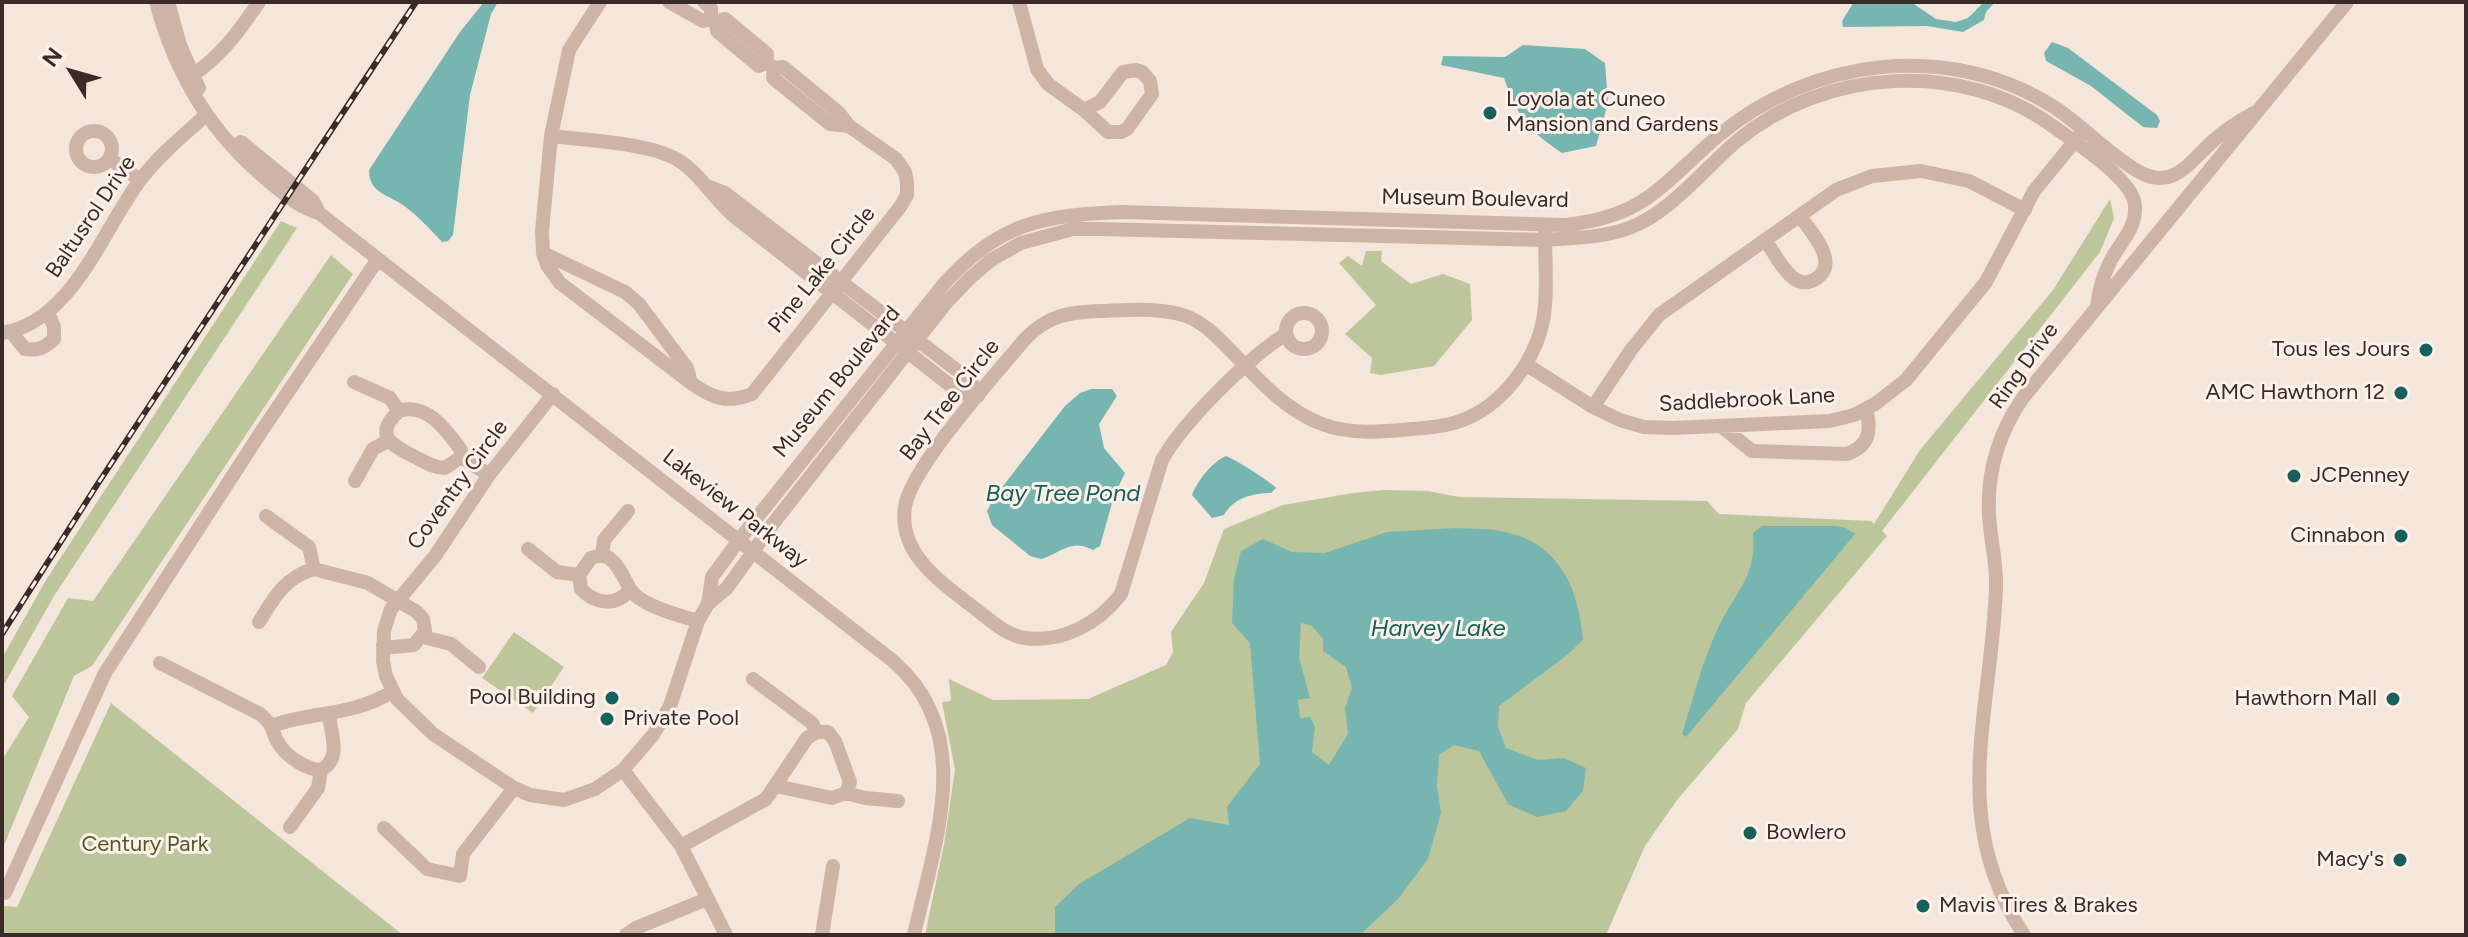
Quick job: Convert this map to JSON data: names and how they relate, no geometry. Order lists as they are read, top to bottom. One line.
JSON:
{"streets":{"street":["Museum Boulevard","Baltusrol Drive","Pine Lake Circle","Ring Drive","Bay Tree Circle","Saddlebrook Lane","Coventry Circle","Lakeview Parkway"]},"crossings":[["Museum Boulevard","Ring Drive"],["Museum Boulevard","Bay Tree Circle"],["Museum Boulevard","Saddlebrook Lane"],["Museum Boulevard","Coventry Circle"],["Museum Boulevard","Lakeview Parkway"],["Baltusrol Drive","Lakeview Parkway"],["Bay Tree Circle","Saddlebrook Lane"],["Coventry Circle","Lakeview Parkway"]],"water":["Bay Tree Pond","Harvey Lake"],"parks":["Century Park"],"places":["Loyola at Cuneo Mansion and Gardens","Tous les Jours","AMC Hawthorn 12","JCPenney","Cinnabon","Pool Building","Hawthorn Mall","Private Pool","Bowlero","Macy's","Mavis Tires & Brakes"],"north":"top left"}
